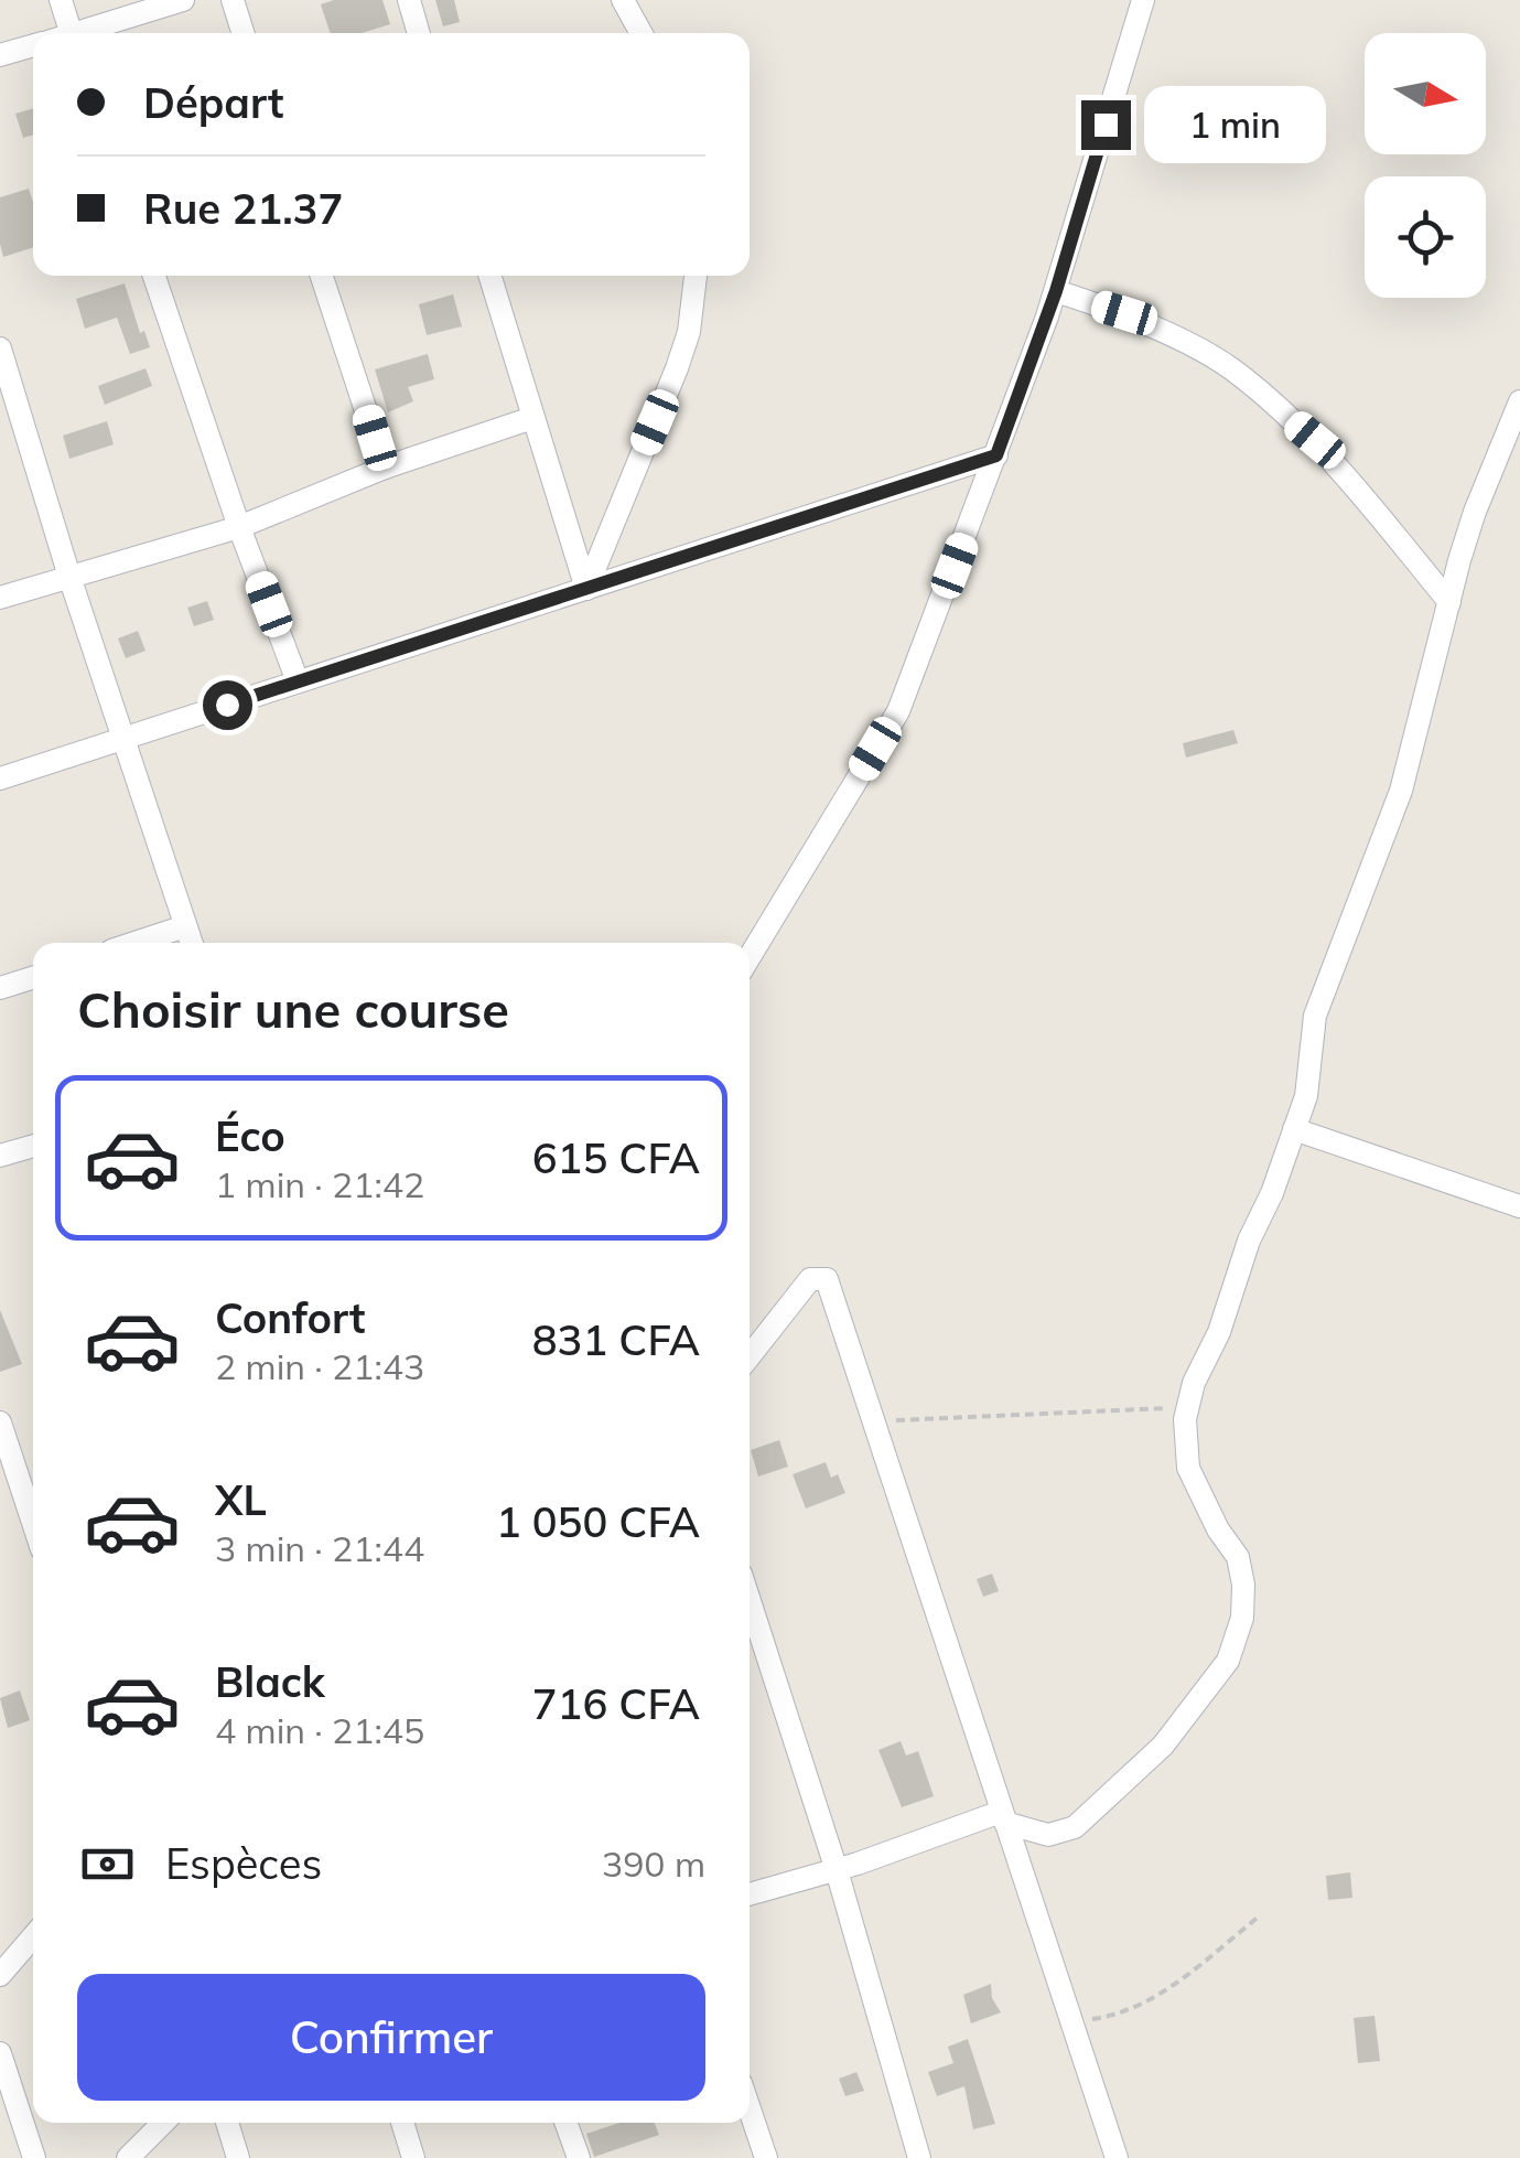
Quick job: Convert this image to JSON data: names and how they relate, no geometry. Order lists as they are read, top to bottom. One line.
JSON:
{"north":"right","page":{"banner":["Départ","Rue 21.37"],"bubble":"1 min","heading":"Choisir une course","list":[{"name":"Éco","note":"1 min · 21:42","value":"615 CFA"},{"name":"Confort","note":"2 min · 21:43","value":"831 CFA"},{"name":"XL","note":"3 min · 21:44","value":"1 050 CFA"},{"name":"Black","note":"4 min · 21:45","value":"716 CFA"}],"pay":["Espèces","390 m"],"buttons":"Confirmer"}}
